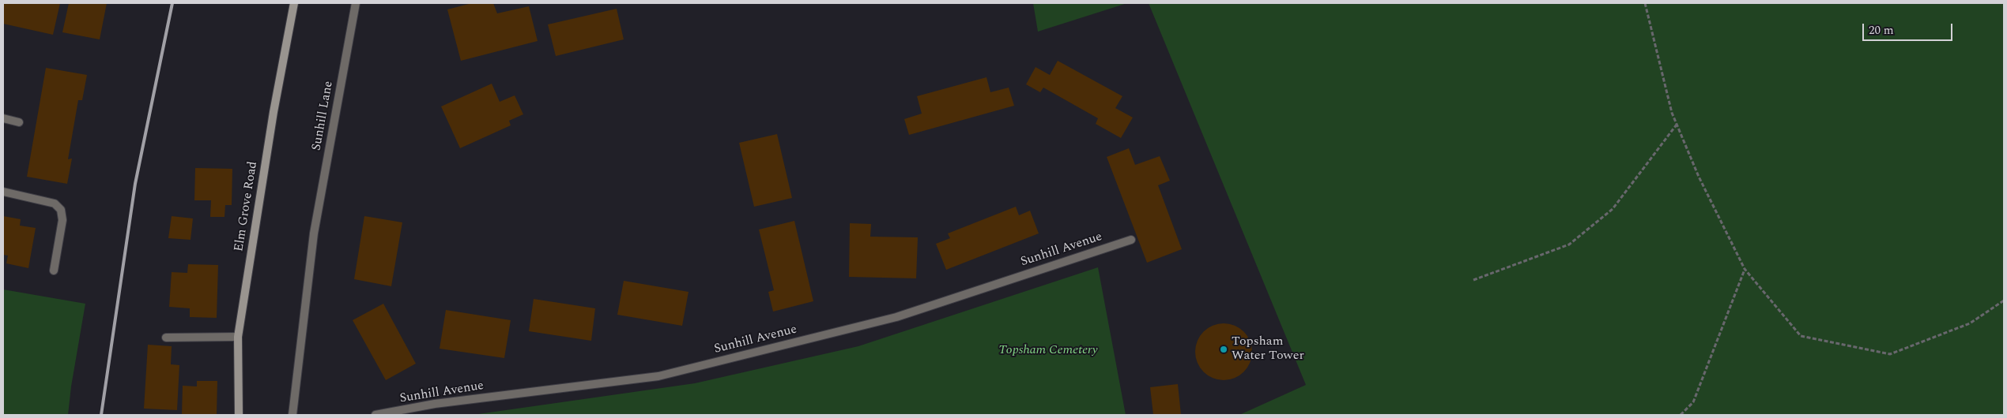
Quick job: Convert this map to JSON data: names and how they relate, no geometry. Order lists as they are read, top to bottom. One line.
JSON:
{"streets":{"street":["Sunhill Lane","Elm Grove Road","Sunhill Avenue"]},"parks":["Topsham Cemetery"],"places":["Topsham Water Tower"],"scale_bar":"20 m"}
